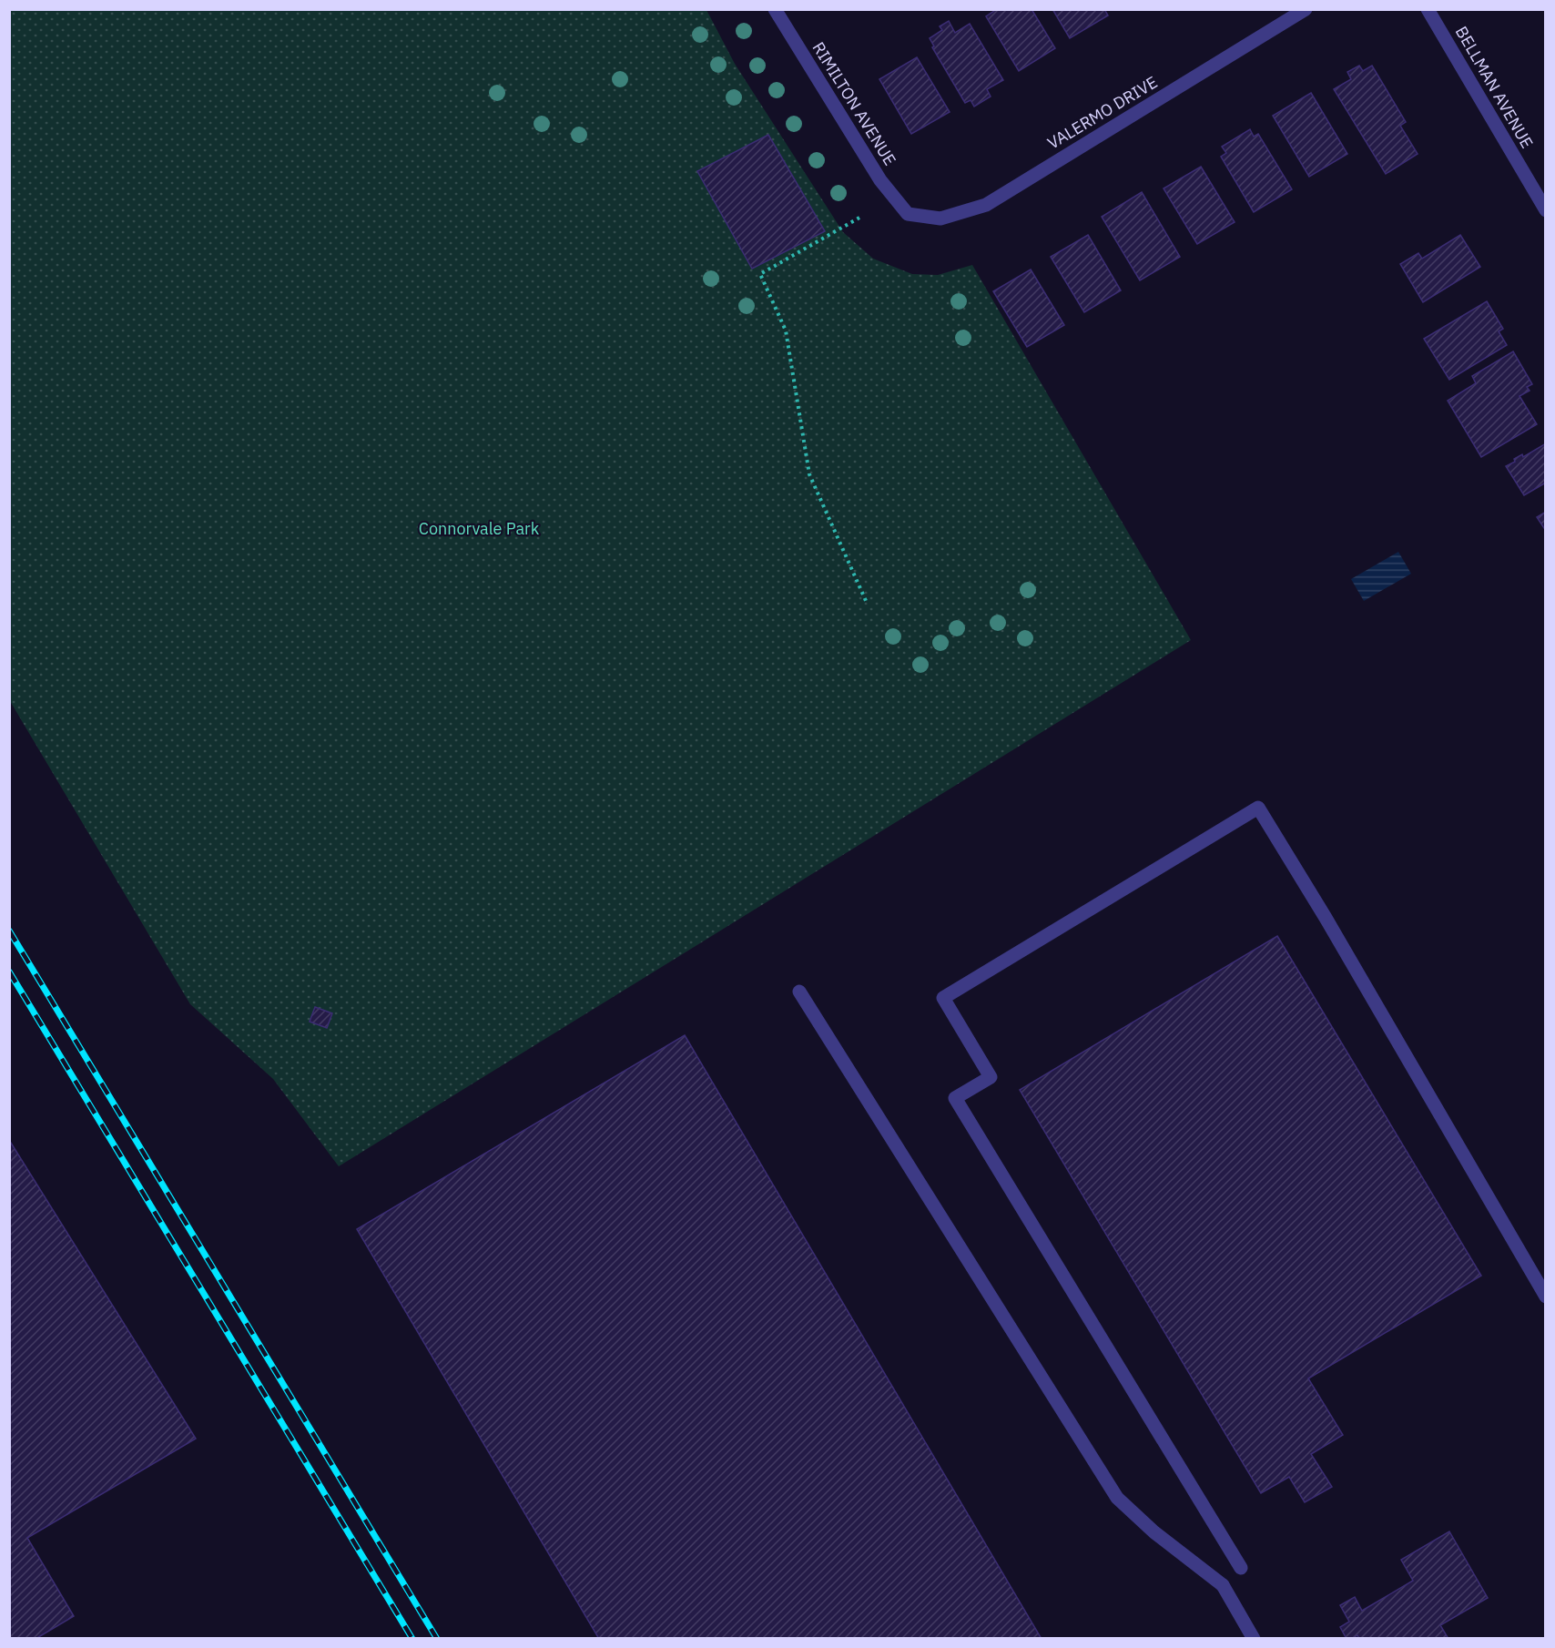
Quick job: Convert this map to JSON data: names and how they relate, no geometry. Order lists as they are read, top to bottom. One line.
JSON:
{"streets":{"street":["BELLMAN AVENUE","RIMILTON AVENUE","VALERMO DRIVE"]},"crossings":[["RIMILTON AVENUE","VALERMO DRIVE"]],"parks":["Connorvale Park"]}
